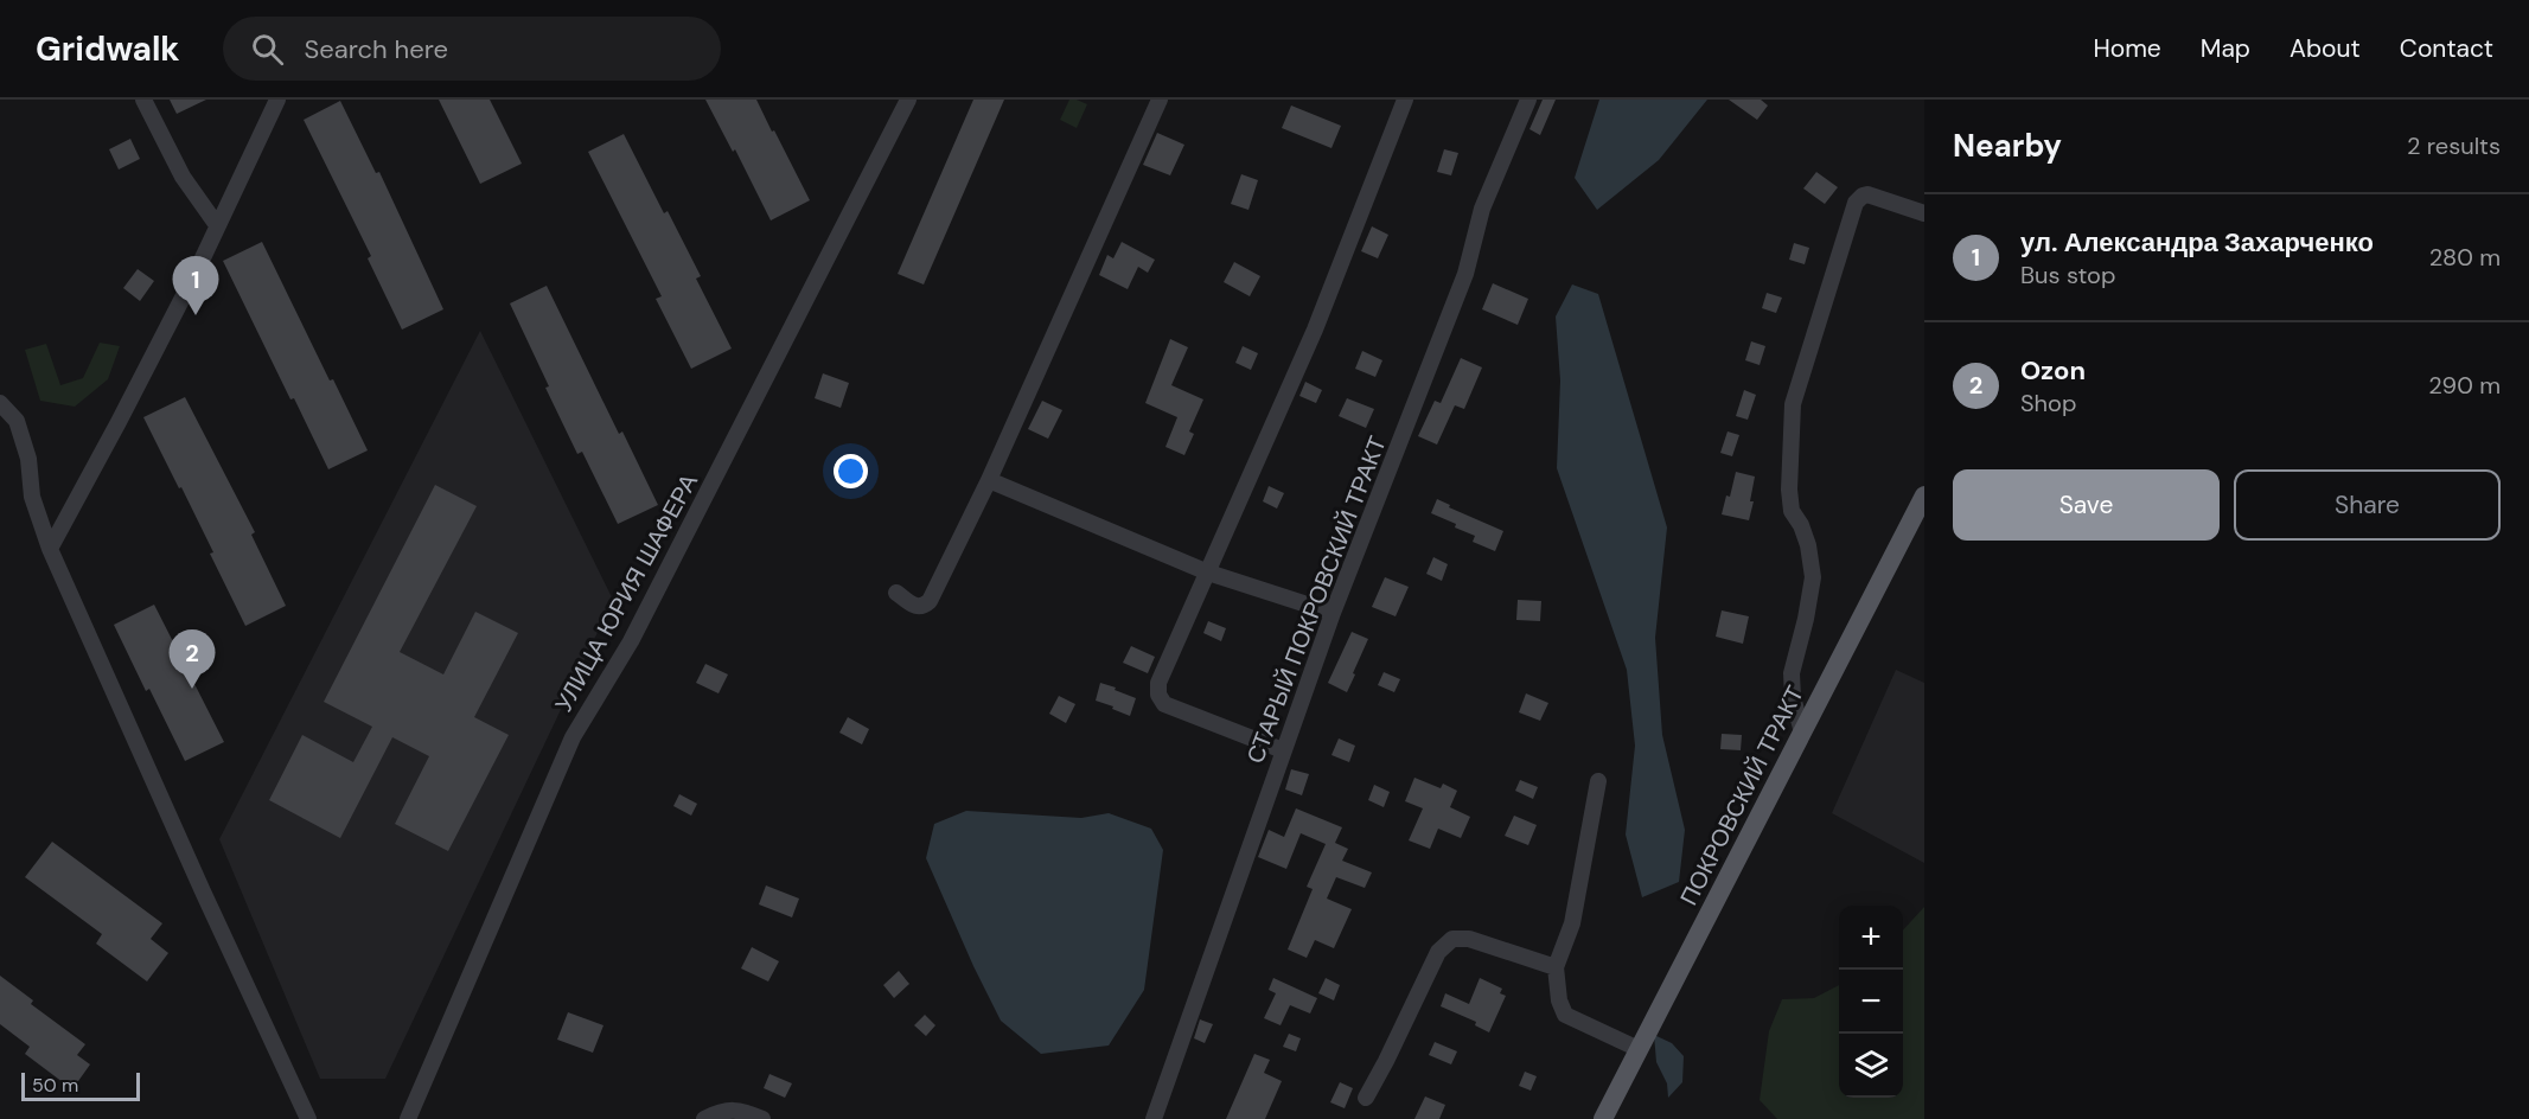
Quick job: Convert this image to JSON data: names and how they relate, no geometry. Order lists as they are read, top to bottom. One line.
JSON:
{"streets":{"main road":["ПОКРОВСКИЙ ТРАКТ"],"street":["УЛИЦА ЮРИЯ ШАФЕРА","СТАРЫЙ ПОКРОВСКИЙ ТРАКТ"]},"scale_bar":"50 m","page":{"header":"Gridwalk","search":"Search here","nav":["Home","Map","About","Contact"],"heading":["Nearby","2 results"],"list":[{"mark":"1","name":"ул. Александра Захарченко","note":"Bus stop","value":"280 m"},{"mark":"2","name":"Ozon","note":"Shop","value":"290 m"}],"pins":["1","2"],"buttons":["Save","Share"],"map_buttons":["+","−"],"scale":"50 m"}}
